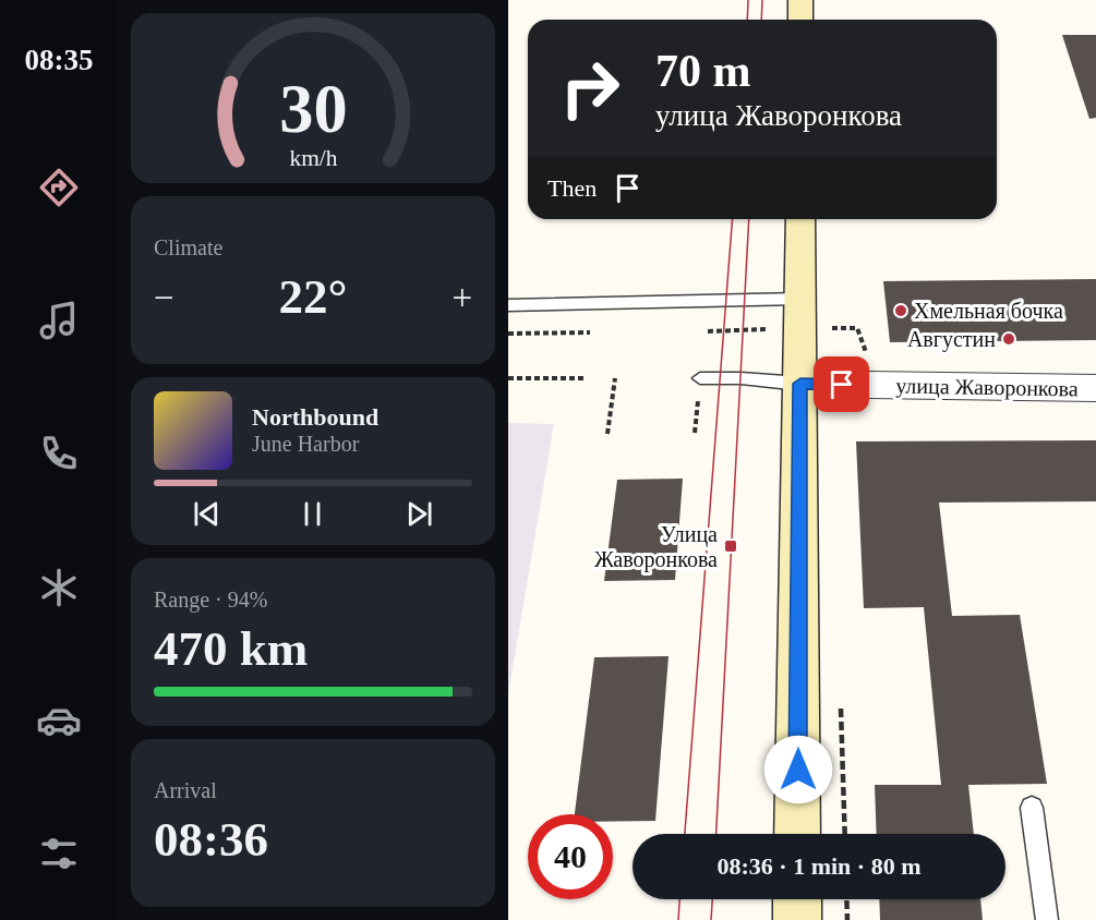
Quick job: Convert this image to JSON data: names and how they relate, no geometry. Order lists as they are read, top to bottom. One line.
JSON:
{"streets":{"street":["улица Жаворонкова"]},"places":{"other":["Хмельная бочка","Августин"],"transit":["Улица Жаворонкова"]},"page":{"tabs":"08:35","turn":["70 m","улица Жаворонкова"],"then":"Then","tile":["Climate",["Range · 94%","470 km"],["Arrival","08:36"]],"heat":["−","22°","+"],"song":["Northbound","June Harbor"],"limit":"40","trip":"08:36 · 1 min · 80 m","gauge":["30","km/h"]}}
